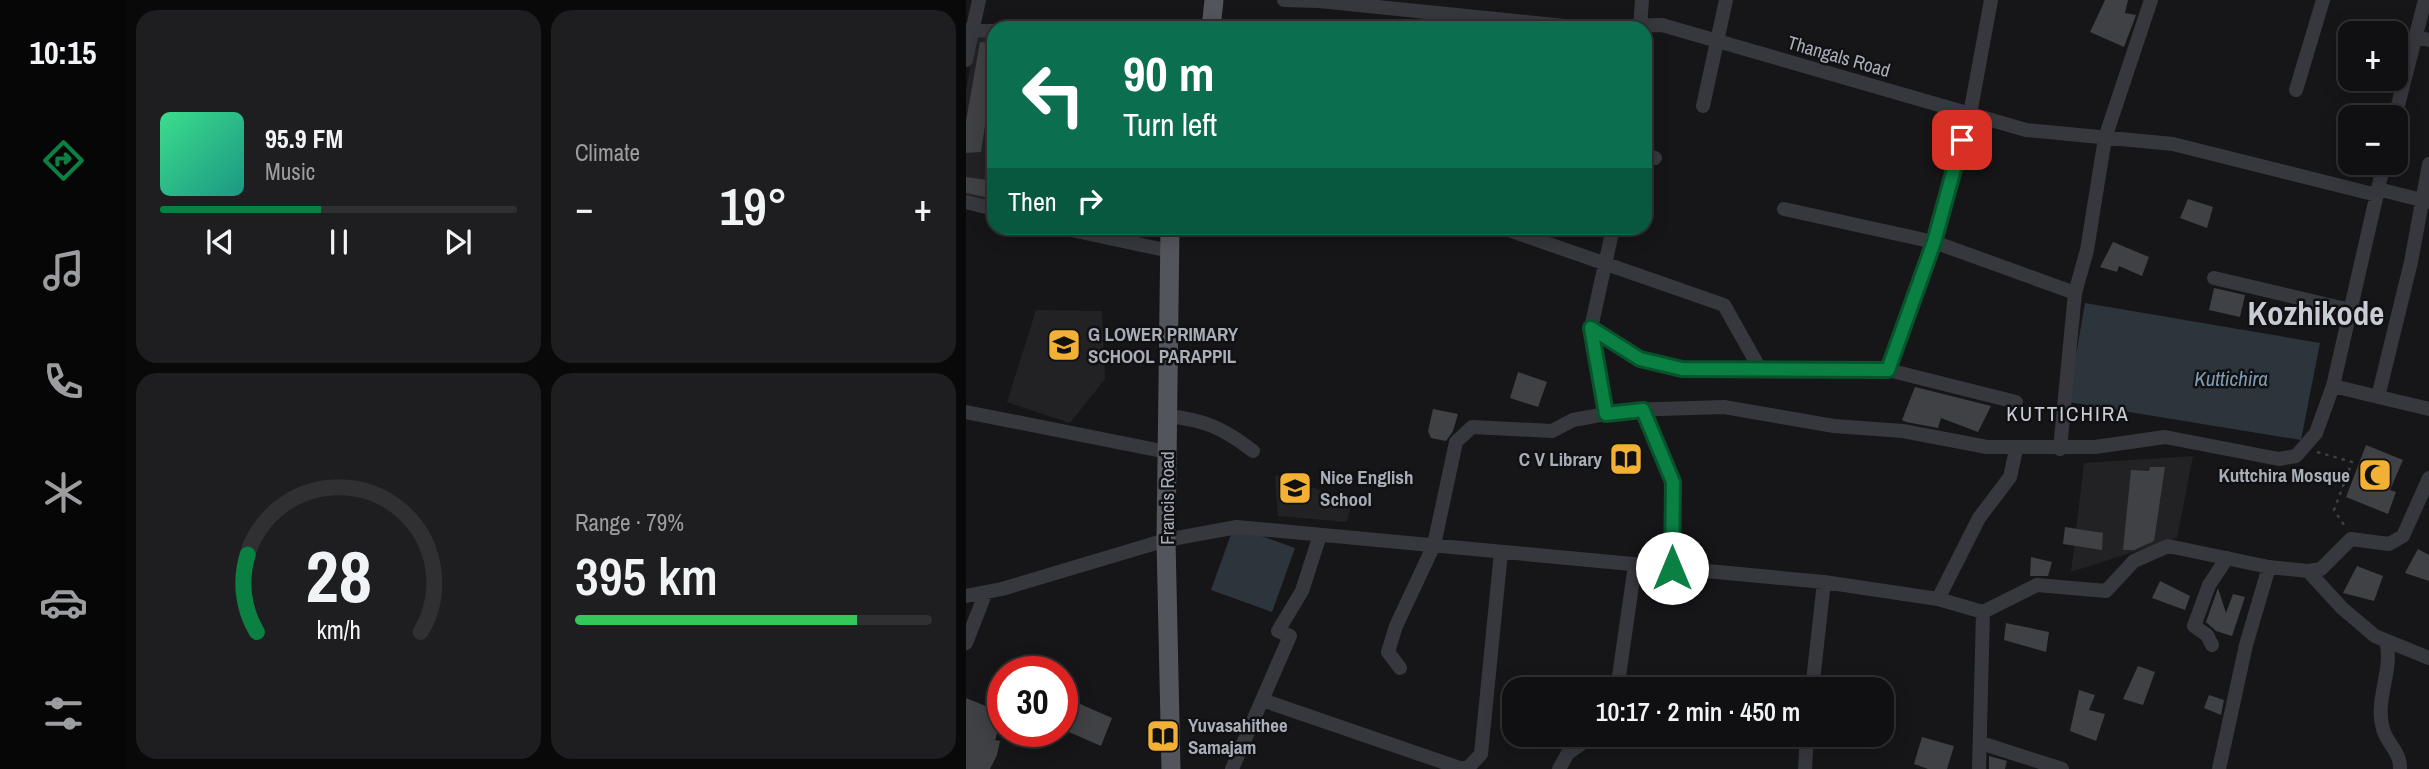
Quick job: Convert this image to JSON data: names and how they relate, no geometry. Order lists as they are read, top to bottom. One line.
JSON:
{"streets":{"main road":["Francis Road"],"street":["Thangals Road"]},"districts":["Kozhikode","KUTTICHIRA"],"water":["Kuttichira"],"places":{"school or university":["G LOWER PRIMARY SCHOOL PARAPPIL","Nice English School"],"library":["C V Library","Yuvasahithee Samajam"],"mosque":["Kuttchira Mosque"]},"page":{"tabs":"10:15","tile":["Climate",["Range · 79%","395 km"]],"map_buttons":["+","−"],"turn":["90 m","Turn left"],"song":["95.9 FM","Music"],"then":"Then","heat":["−","19°","+"],"limit":"30","trip":"10:17 · 2 min · 450 m","gauge":["28","km/h"]}}
